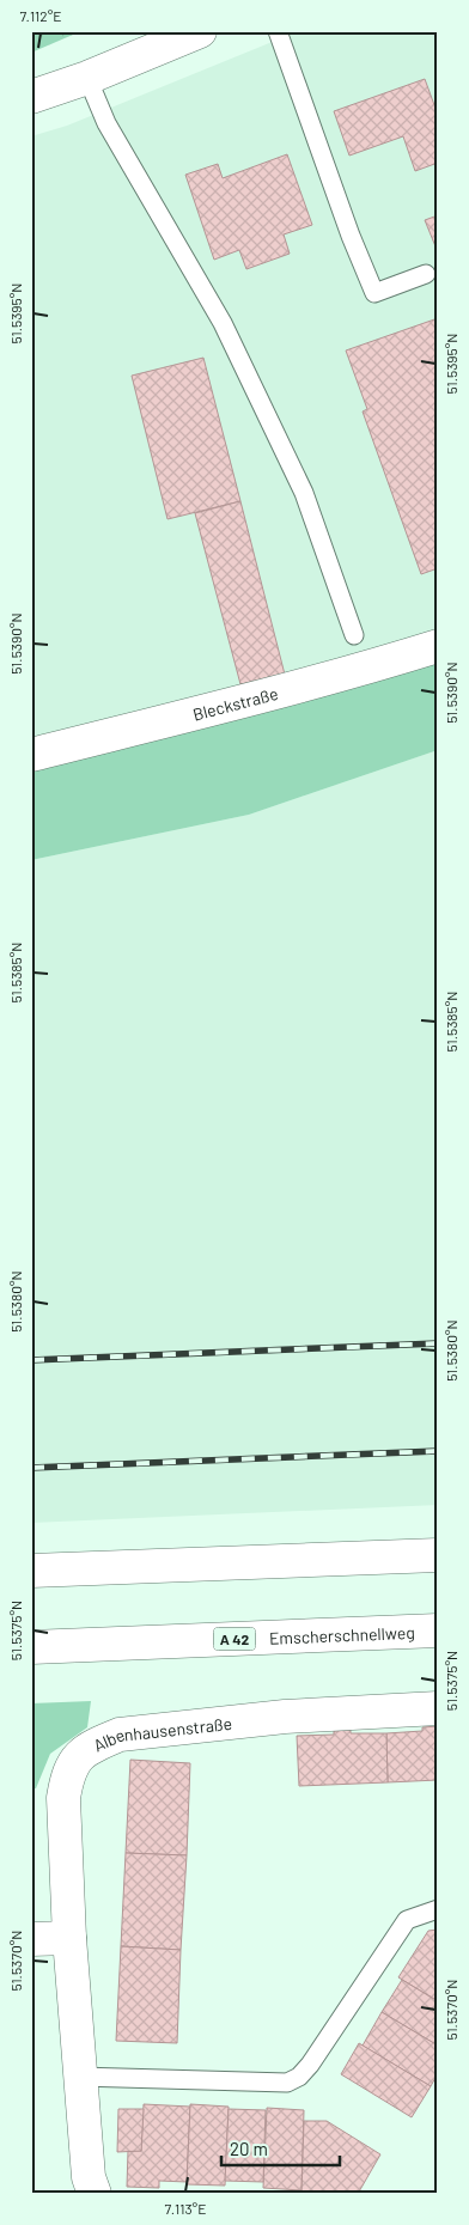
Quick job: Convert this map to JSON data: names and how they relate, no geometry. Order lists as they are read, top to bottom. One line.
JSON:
{"streets":{"main road":["Bleckstraße","Emscherschnellweg","A 42","Albenhausenstraße"]},"scale_bar":"20 m","coordinates":["7.112°E","51.5395°N","51.5390°N","51.5385°N","51.5380°N","51.5375°N","51.5370°N","7.113°E"]}
